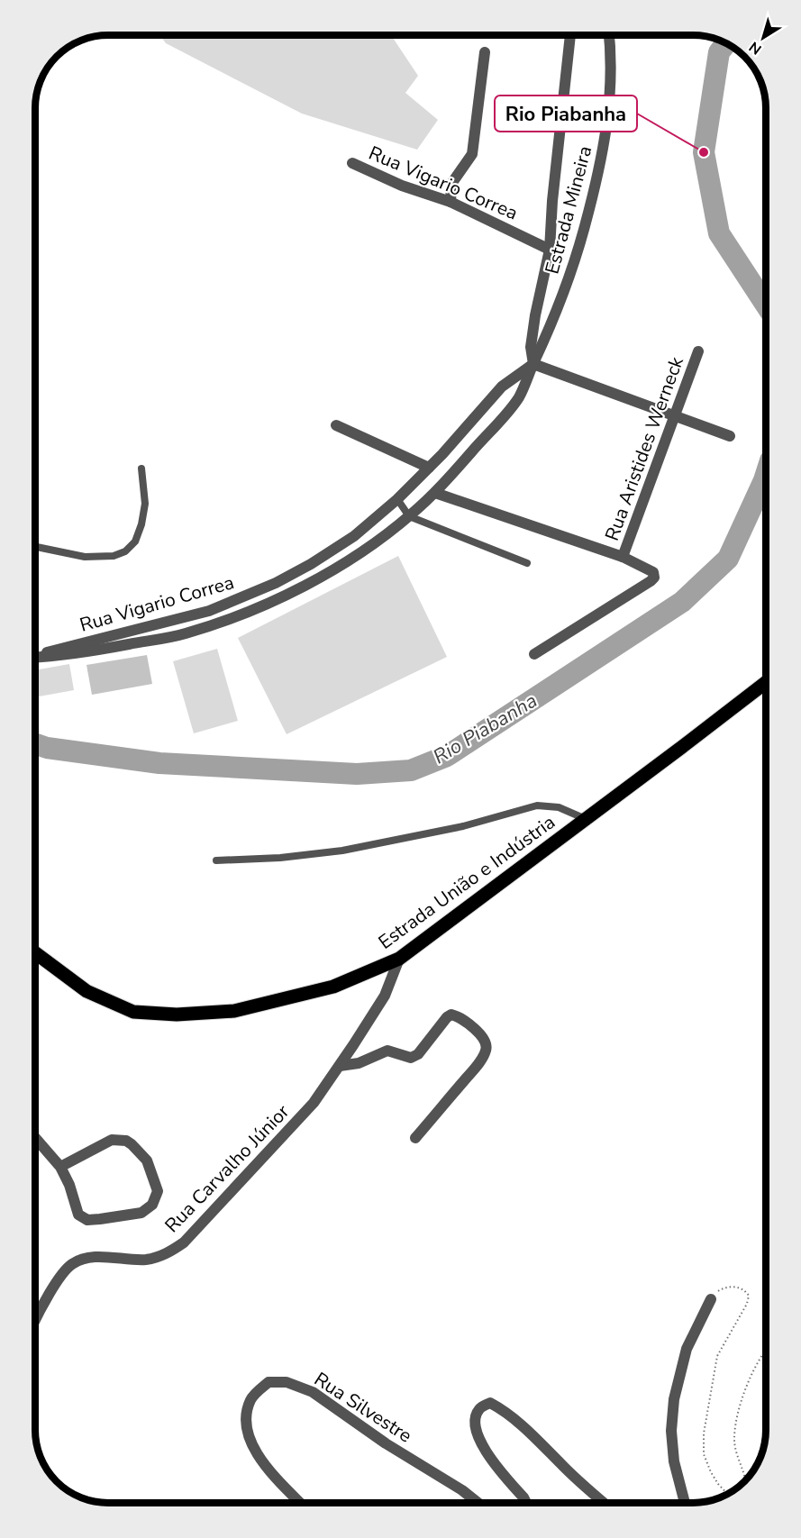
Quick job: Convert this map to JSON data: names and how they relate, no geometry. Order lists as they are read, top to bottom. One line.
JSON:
{"streets":{"main road":["Estrada União e Indústria"],"street":["Rua Vigario Correa","Estrada Mineira","Rua Aristides Werneck","Rua Carvalho Júnior","Rua Silvestre"]},"crossings":[["Rua Vigario Correa","Estrada Mineira"],["Estrada União e Indústria","Rua Carvalho Júnior"]],"water":["Rio Piabanha"],"places":["Rio Piabanha"],"north":"bottom left"}
